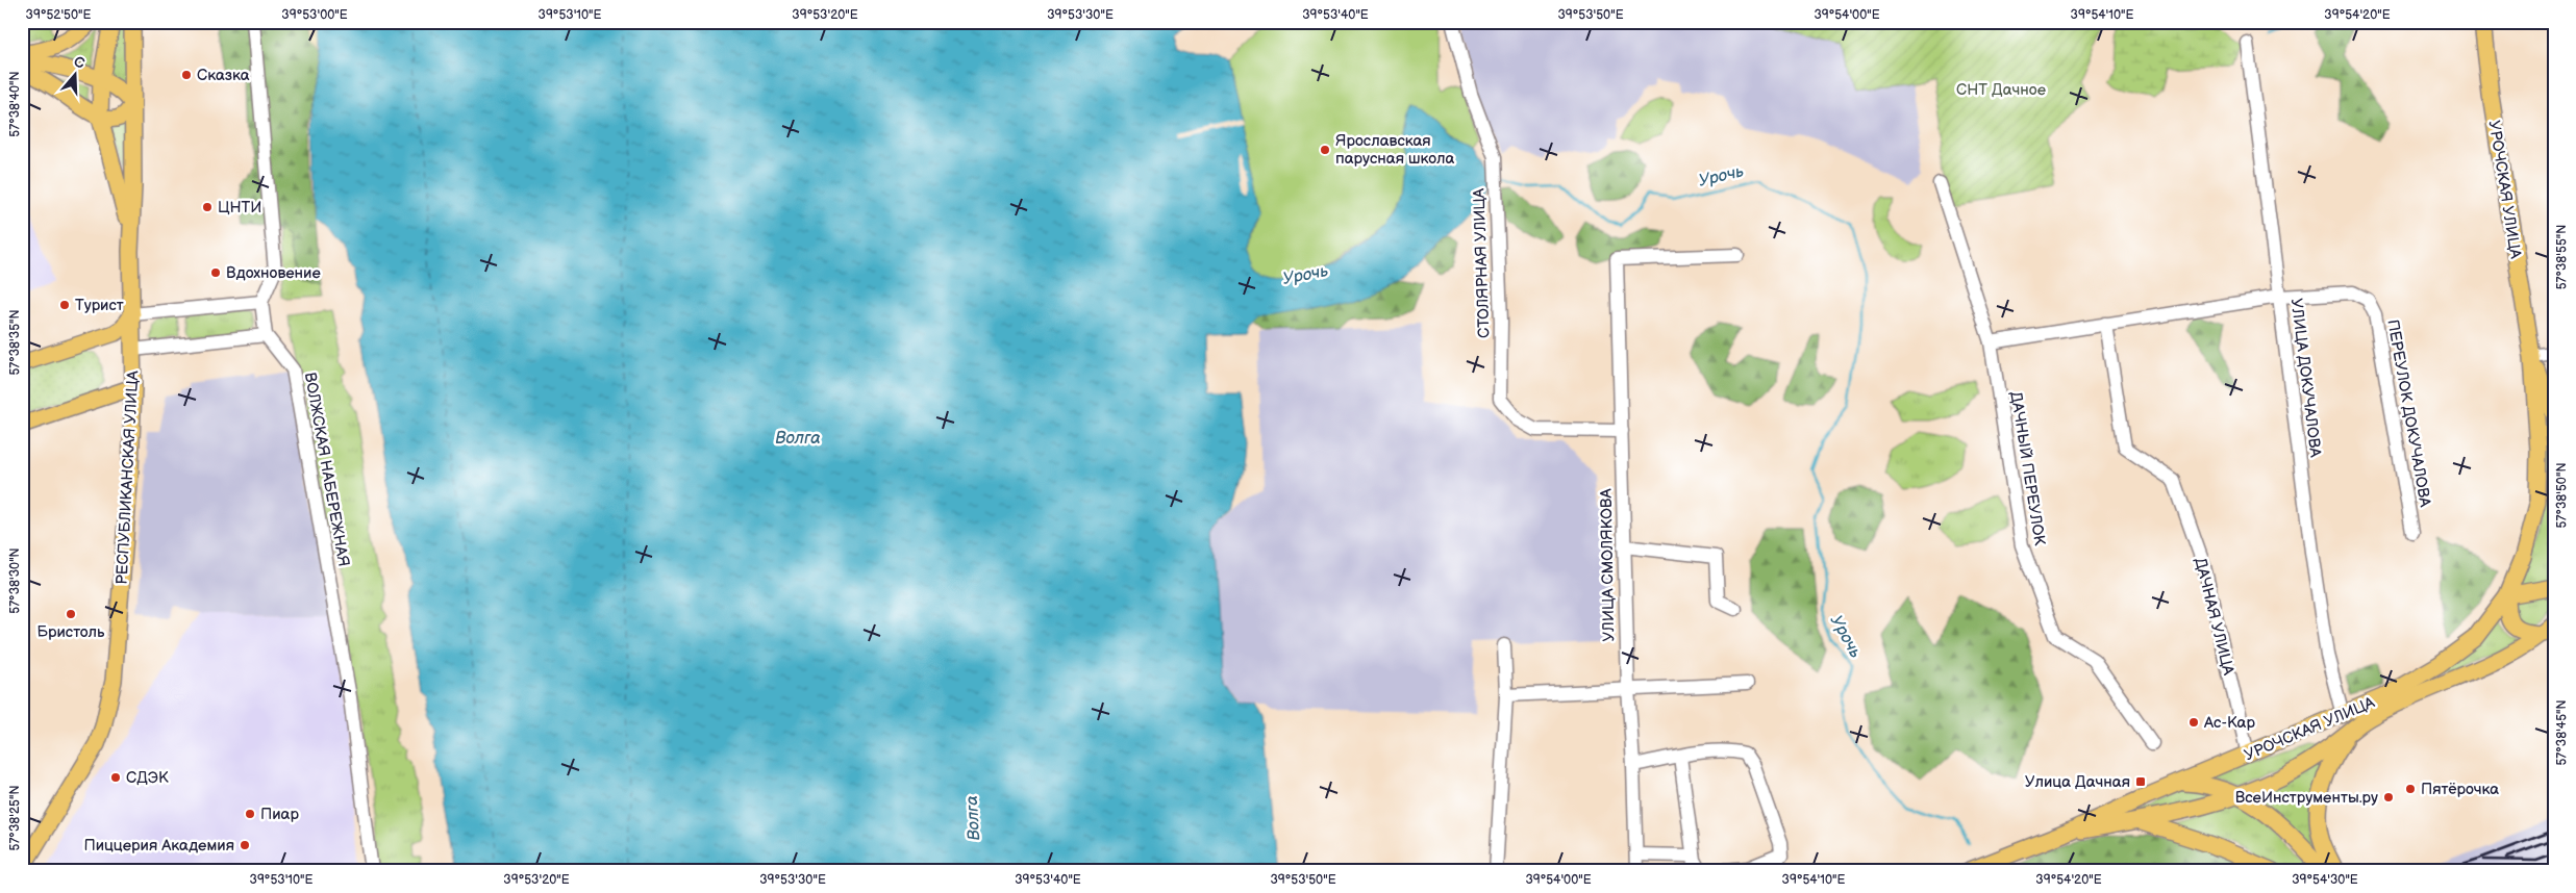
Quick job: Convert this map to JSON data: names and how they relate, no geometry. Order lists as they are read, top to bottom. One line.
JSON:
{"streets":{"main road":["УРОЧСКАЯ УЛИЦА","РЕСПУБЛИКАНСКАЯ УЛИЦА"],"street":["СТОЛЯРНАЯ УЛИЦА","УЛИЦА ДОКУЧАЛОВА","ПЕРЕУЛОК ДОКУЧАЛОВА","ДАЧНЫЙ ПЕРЕУЛОК","ВОЛЖСКАЯ НАБЕРЕЖНАЯ","УЛИЦА СМОЛЯКОВА","ДАЧНАЯ УЛИЦА"]},"crossings":[["УРОЧСКАЯ УЛИЦА","УЛИЦА ДОКУЧАЛОВА"],["УРОЧСКАЯ УЛИЦА","ДАЧНАЯ УЛИЦА"],["СТОЛЯРНАЯ УЛИЦА","УЛИЦА СМОЛЯКОВА"],["УЛИЦА ДОКУЧАЛОВА","ПЕРЕУЛОК ДОКУЧАЛОВА"],["ПЕРЕУЛОК ДОКУЧАЛОВА","ДАЧНЫЙ ПЕРЕУЛОК"],["ПЕРЕУЛОК ДОКУЧАЛОВА","ДАЧНАЯ УЛИЦА"]],"water":["Урочь","Волга"],"parks":["СНТ Дачное"],"places":{"other":["Сказка","Ярославская парусная школа","ЦНТИ","Вдохновение","Турист","Бристоль","Ас-Кар","СДЭК","Пятёрочка","ВсеИнструменты.ру","Пиар","Пиццерия Академия"],"transit":["Улица Дачная"]},"north":"top","coordinates":["39°52'50\"E","39°53'00\"E","39°53'10\"E","39°53'20\"E","39°53'30\"E","39°53'40\"E","39°53'50\"E","39°54'00\"E","39°54'10\"E","39°54'20\"E","57°38'40\"N","57°38'55\"N","57°38'35\"N","57°38'50\"N","57°38'30\"N","57°38'45\"N","57°38'25\"N","39°54'30\"E"]}
